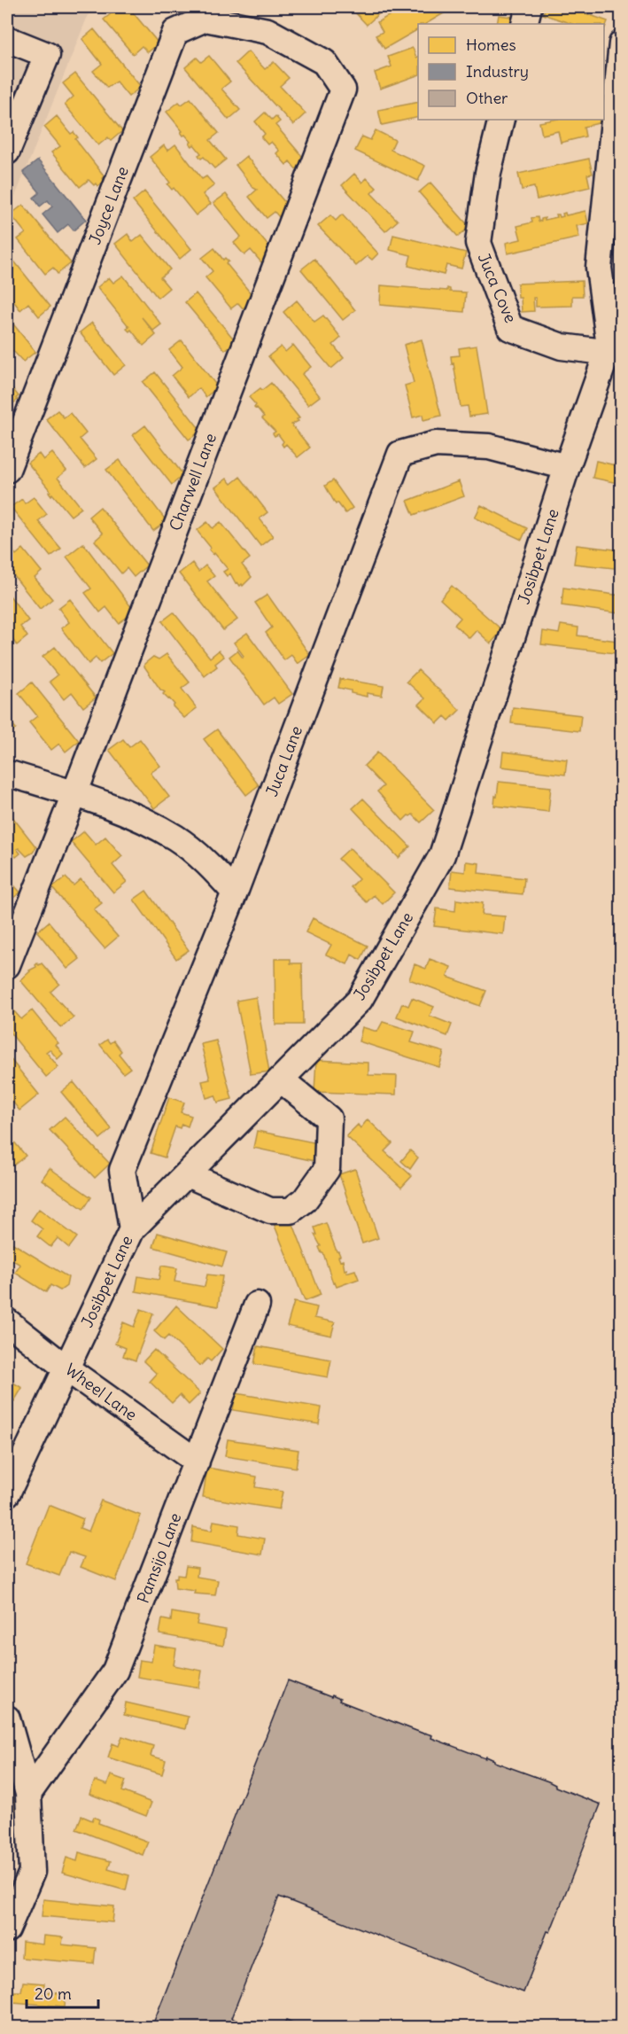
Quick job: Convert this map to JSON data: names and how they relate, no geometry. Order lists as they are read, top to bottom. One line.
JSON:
{"streets":{"street":["Joyce Lane","Juca Cove","Charwell Lane","Josibpet Lane","Juca Lane","Wheel Lane","Pamsijo Lane"]},"crossings":[["Joyce Lane","Charwell Lane"],["Juca Cove","Josibpet Lane"],["Josibpet Lane","Juca Lane"],["Josibpet Lane","Wheel Lane"],["Wheel Lane","Pamsijo Lane"]],"legend":["Homes","Industry","Other"],"scale_bar":"20 m"}
